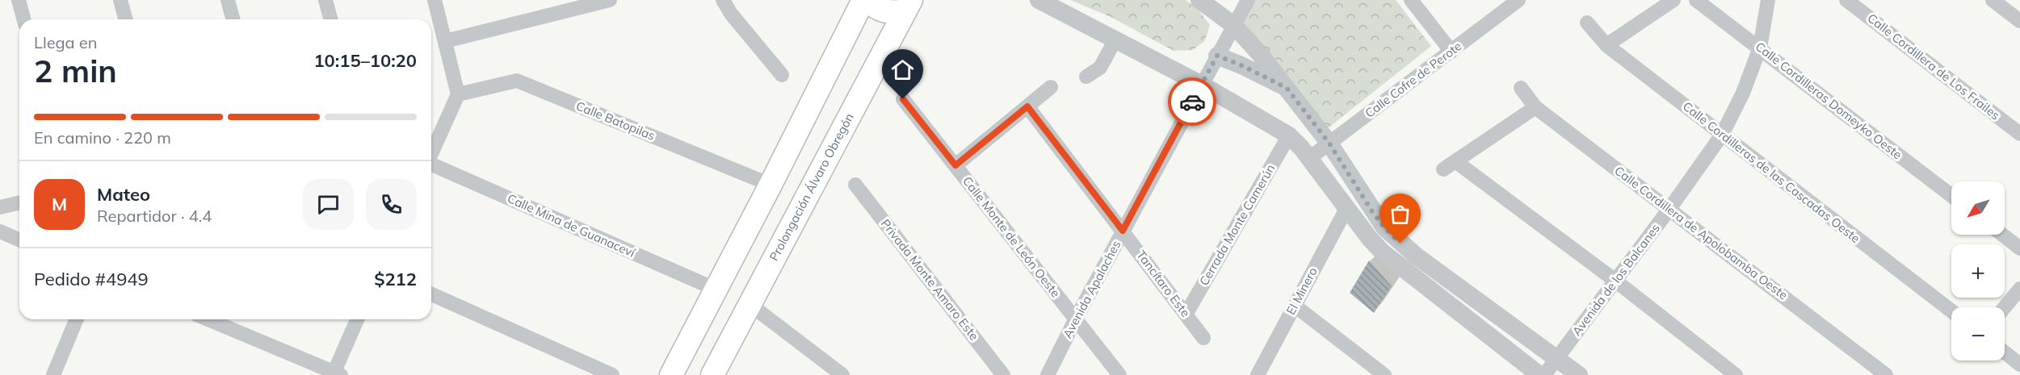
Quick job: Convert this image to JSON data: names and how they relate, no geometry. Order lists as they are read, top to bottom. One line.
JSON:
{"streets":{"main road":["Prolongación Álvaro Obregón"],"street":["Calle Cordillera de Los Frailes","Calle Cofre de Perote","Calle Cordilleras Domeyko Oeste","Calle Batopilas","Calle Cordilleras de las Cascadas Oeste","Cerrada Monte Camerún","Calle Mina de Guanaceví","Calle Cordillera de Apolobamba Oeste","Calle Monte de León Oeste","Privada Monte Amaro Este","Avenida de los Balcanes","Tancítaro Este","Avenida Apalaches","El Minero"]},"crossings":[["Calle Cordilleras Domeyko Oeste","Avenida de los Balcanes"],["Calle Cordilleras de las Cascadas Oeste","Avenida de los Balcanes"],["Cerrada Monte Camerún","Tancítaro Este"],["Calle Cordillera de Apolobamba Oeste","Avenida de los Balcanes"],["Calle Monte de León Oeste","Avenida Apalaches"],["Tancítaro Este","Avenida Apalaches"]],"north":"bottom left","page":{"heading":["2 min","Llega en","10:15–10:20"],"panel":["Mateo","Repartidor · 4.4","Pedido #4949","$212"],"bar":"En camino · 220 m","round":"M","map_buttons":["+","−"]}}
